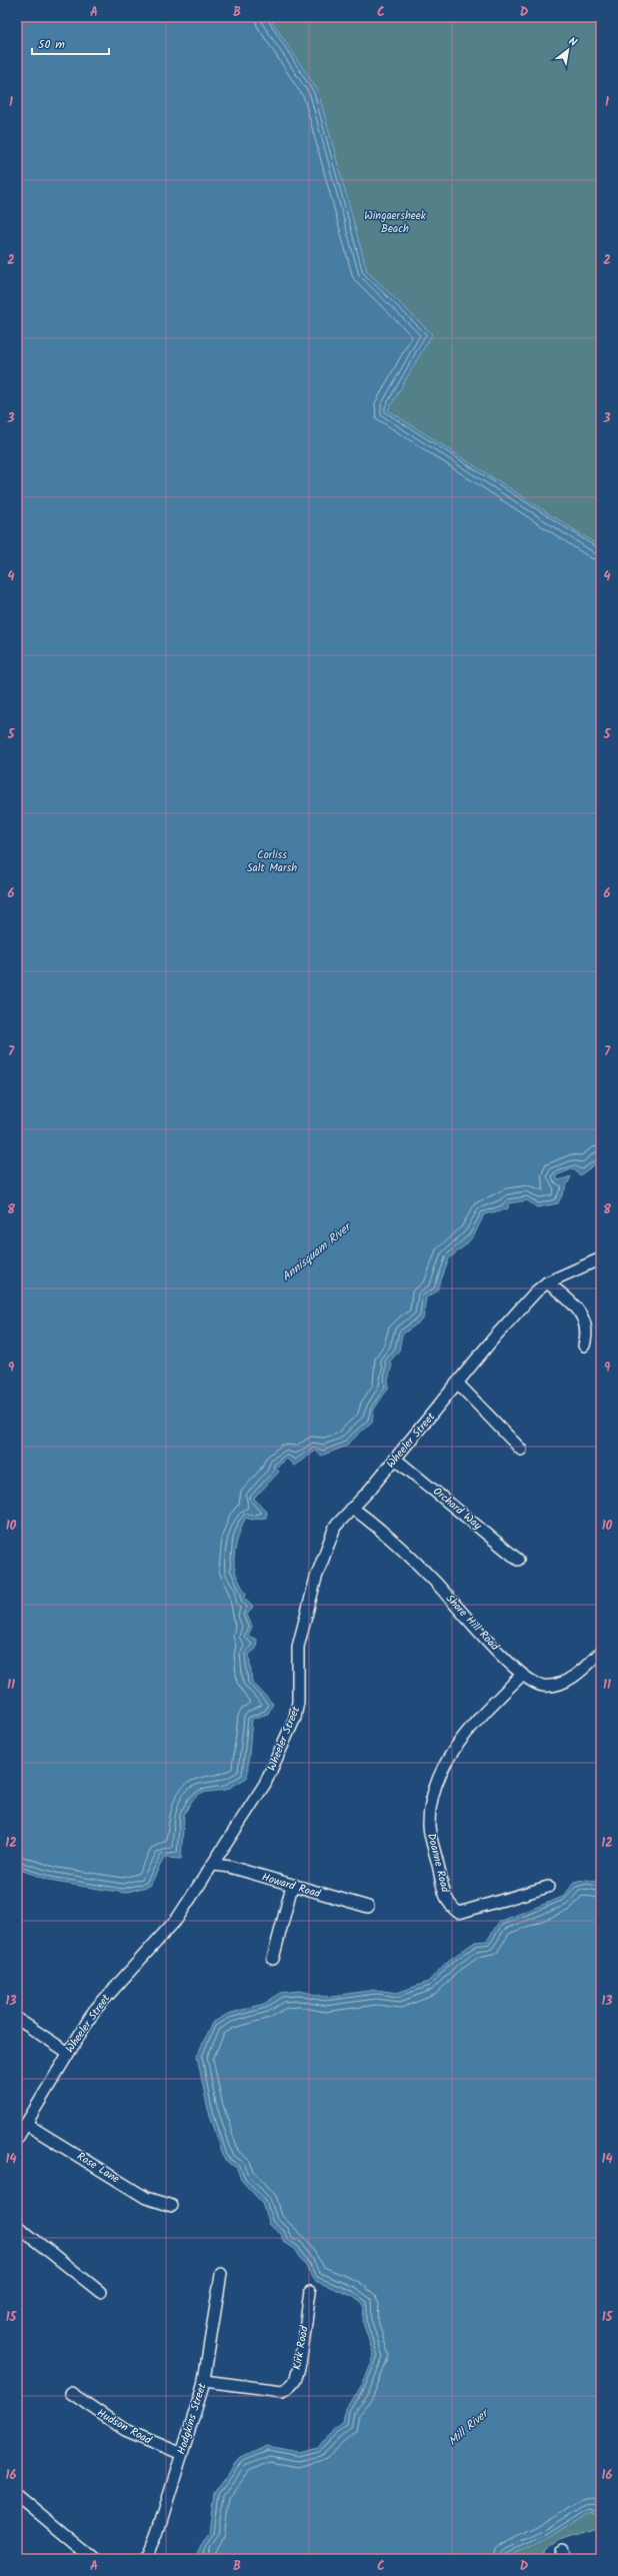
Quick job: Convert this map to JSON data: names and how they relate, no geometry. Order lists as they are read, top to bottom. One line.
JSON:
{"streets":{"street":["Wheeler Street","Orchard Way","Shore Hill Road","Doanne Road","Howard Road","Rose Lane","Kirk Road","Hodgkins Street","Hudson Road"]},"crossings":[["Wheeler Street","Orchard Way"],["Wheeler Street","Shore Hill Road"],["Wheeler Street","Howard Road"],["Wheeler Street","Rose Lane"],["Shore Hill Road","Doanne Road"],["Kirk Road","Hodgkins Street"],["Hodgkins Street","Hudson Road"]],"water":["Annisquam River","Mill River"],"parks":["Wingaersheek Beach","Corliss Salt Marsh"],"scale_bar":"50 m","north":"top right","grid":{"columns":["A","B","C","D"],"rows":["1","2","3","4","5","6","7","8","9","10","11","12","13","14","15","16"]}}
